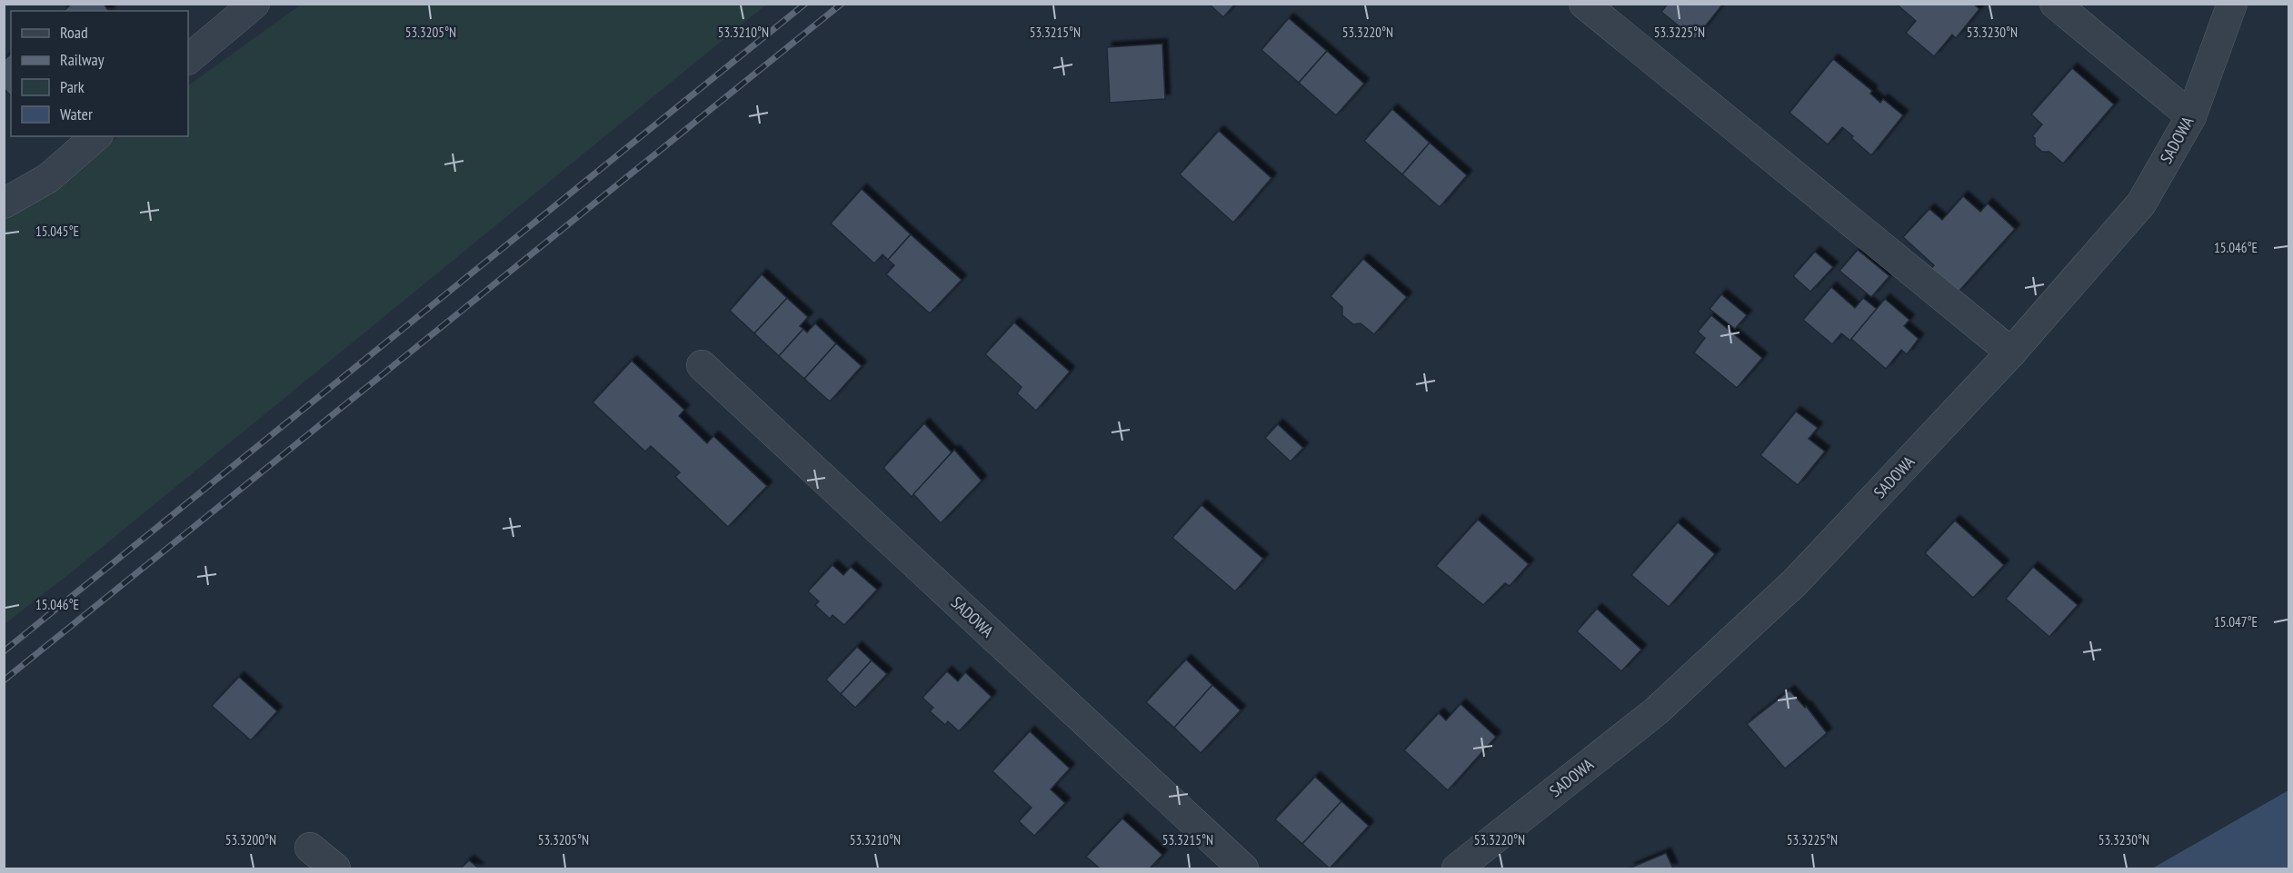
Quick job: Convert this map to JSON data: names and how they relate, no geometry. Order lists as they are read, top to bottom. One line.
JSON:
{"streets":{"street":["SADOWA"]},"legend":["Road","Railway","Park","Water"],"coordinates":["53.3205°N","53.3210°N","53.3215°N","53.3220°N","53.3225°N","53.3230°N","15.045°E","15.046°E","15.047°E","53.3200°N"]}
